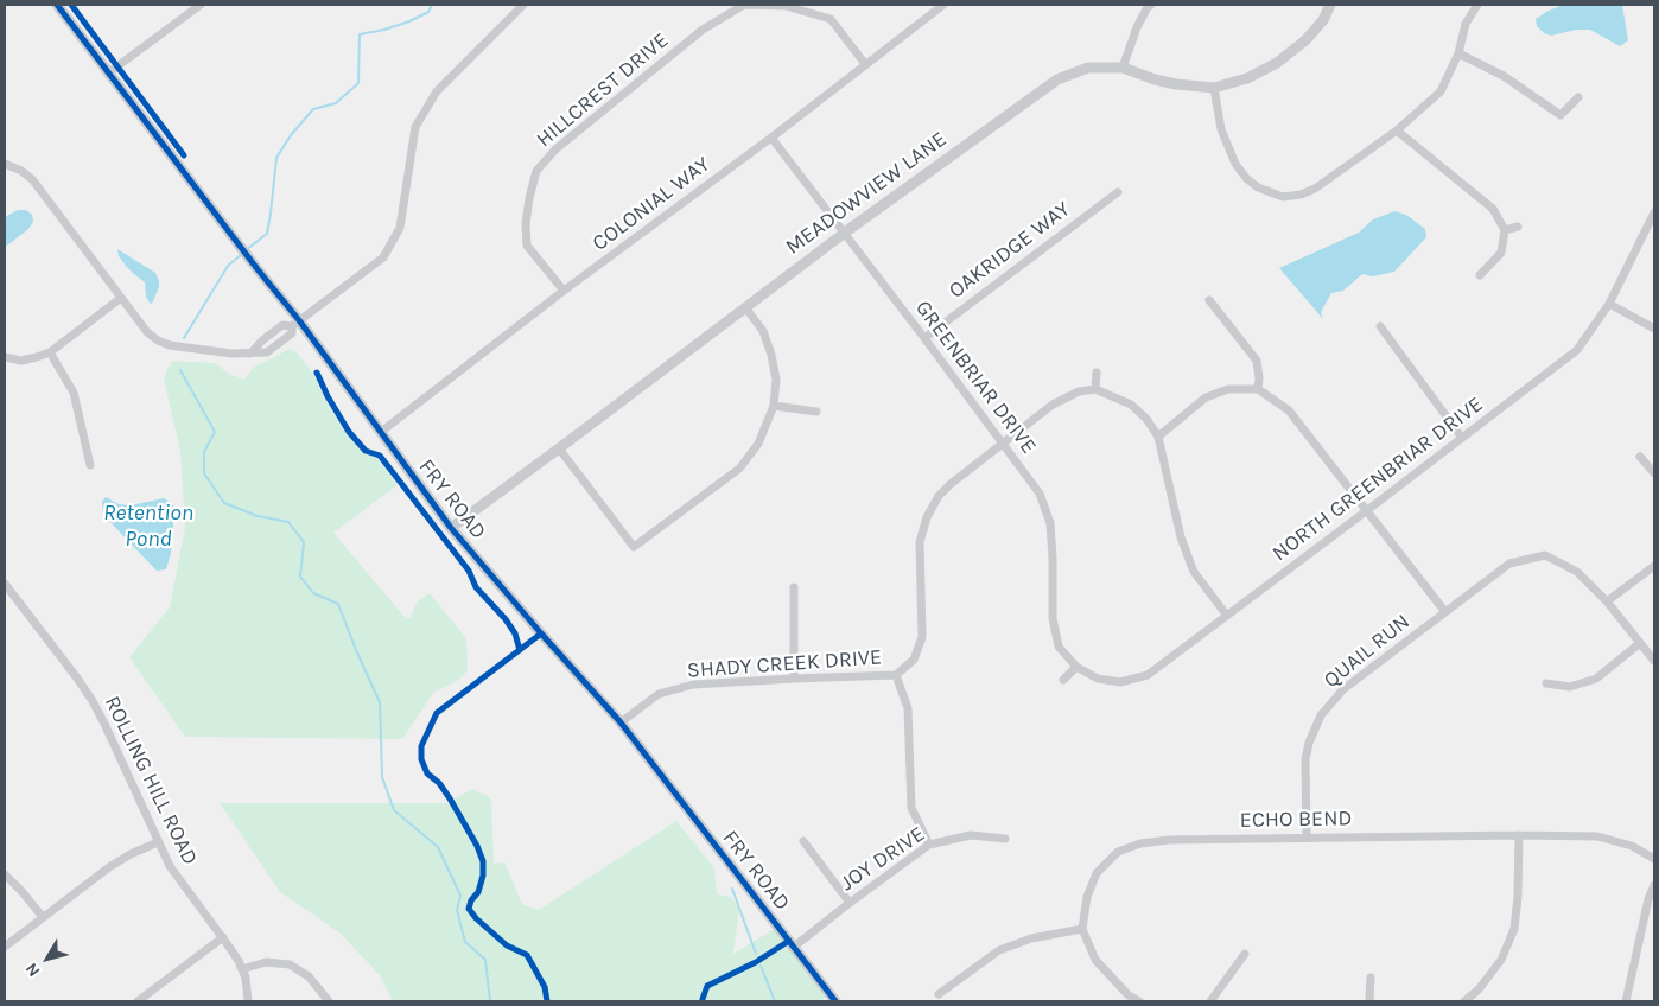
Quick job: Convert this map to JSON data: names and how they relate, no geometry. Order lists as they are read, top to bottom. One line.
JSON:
{"streets":{"street":["HILLCREST DRIVE","MEADOWVIEW LANE","COLONIAL WAY","OAKRIDGE WAY","GREENBRIAR DRIVE","NORTH GREENBRIAR DRIVE","FRY ROAD","QUAIL RUN","SHADY CREEK DRIVE","ROLLING HILL ROAD","ECHO BEND","JOY DRIVE"]},"crossings":[["HILLCREST DRIVE","COLONIAL WAY"],["MEADOWVIEW LANE","GREENBRIAR DRIVE"],["MEADOWVIEW LANE","FRY ROAD"],["COLONIAL WAY","GREENBRIAR DRIVE"],["COLONIAL WAY","FRY ROAD"],["OAKRIDGE WAY","GREENBRIAR DRIVE"],["GREENBRIAR DRIVE","NORTH GREENBRIAR DRIVE"],["GREENBRIAR DRIVE","SHADY CREEK DRIVE"],["FRY ROAD","SHADY CREEK DRIVE"],["FRY ROAD","JOY DRIVE"],["QUAIL RUN","ECHO BEND"]],"water":["Retention Pond"],"north":"bottom left"}
